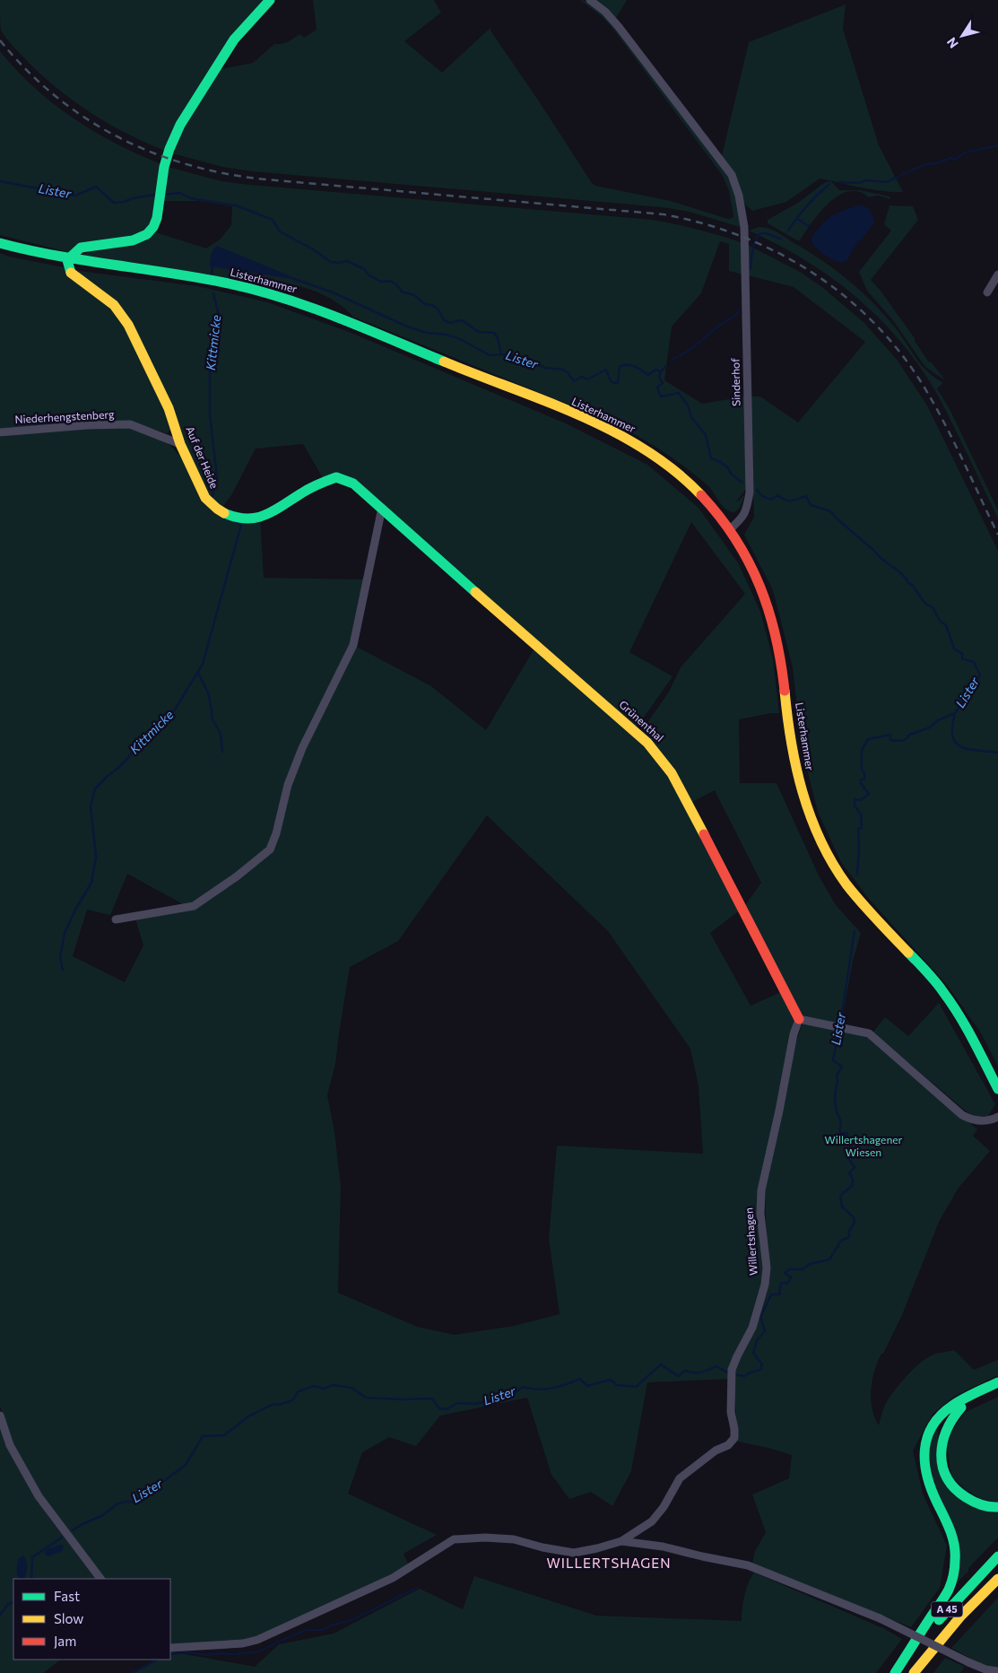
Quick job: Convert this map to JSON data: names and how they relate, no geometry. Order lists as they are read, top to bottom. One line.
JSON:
{"streets":{"main road":["Listerhammer","Auf der Heide","Grünenthal","A 45"],"street":["Sinderhof","Niederhengstenberg","Willertshagen"]},"crossings":[["Listerhammer","Sinderhof"],["Listerhammer","Auf der Heide"],["Niederhengstenberg","Auf der Heide"],["Auf der Heide","Grünenthal"],["Grünenthal","Willertshagen"]],"districts":["WILLERTSHAGEN"],"water":["Lister","Kittmicke"],"parks":["Willertshagener Wiesen"],"legend":["Fast","Slow","Jam"],"north":"bottom left"}
